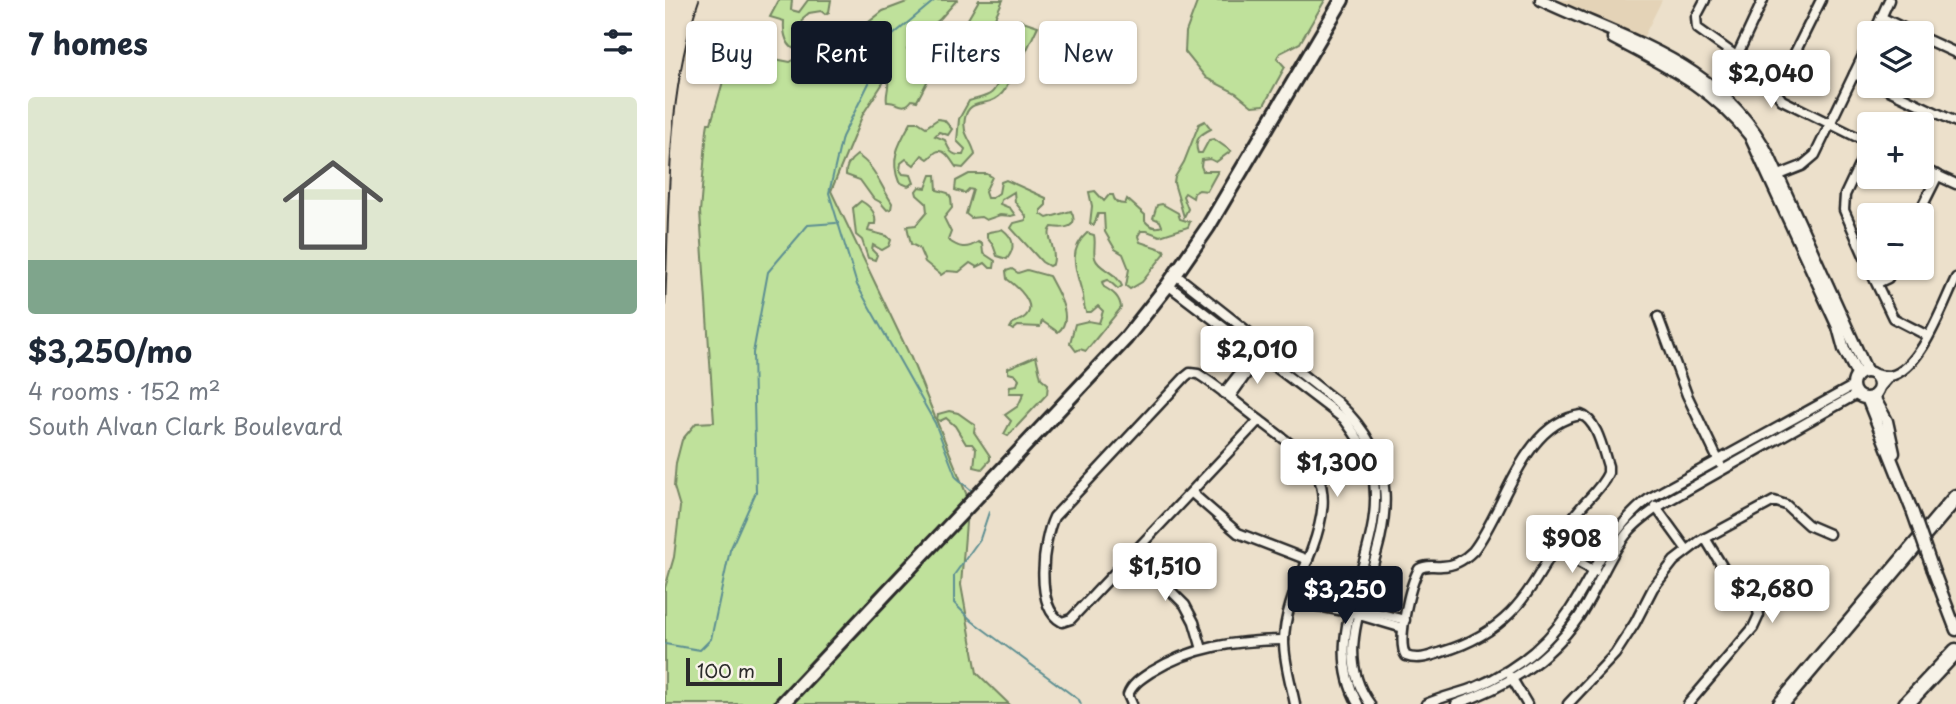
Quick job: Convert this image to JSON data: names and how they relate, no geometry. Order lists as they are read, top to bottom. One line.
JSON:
{"scale_bar":"100 m","page":{"heading":"7 homes","map_buttons":["+","−"],"chip":["Buy","Rent","Filters","New"],"price":["$2,040","$2,010","$1,300","$908","$1,510","$2,680","$3,250"],"list":[{"name":"$3,250/mo","note":"4 rooms · 152 m² · South Alvan Clark Boulevard"}],"scale":"100 m"}}
